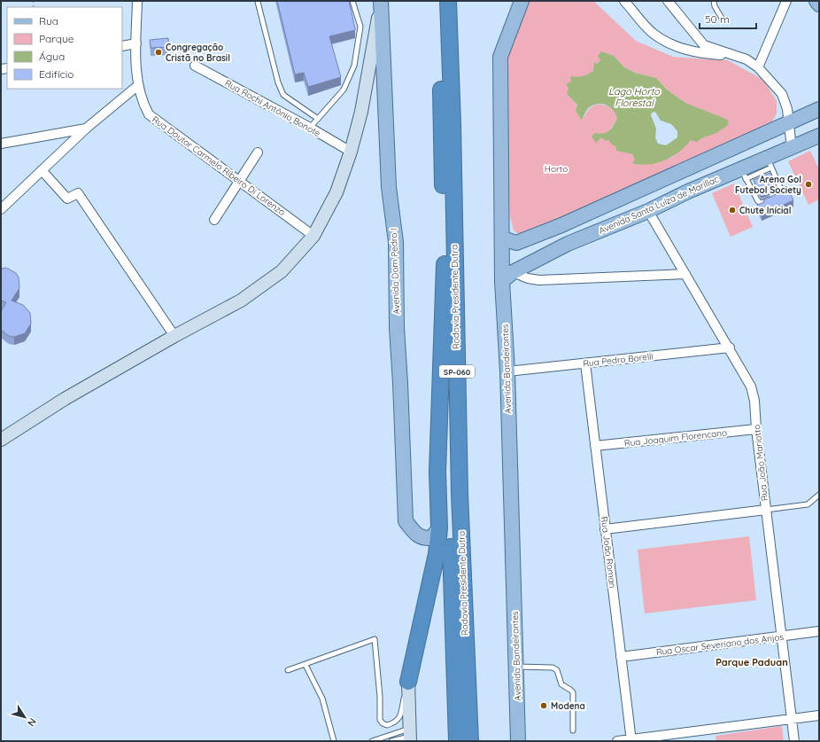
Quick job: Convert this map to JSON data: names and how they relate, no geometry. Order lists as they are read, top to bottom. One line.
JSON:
{"streets":{"highway":["Rodovia Presidente Dutra","SP-060"],"main road":["Avenida Santa Luíza de Marillac","Avenida Dom Pedro I","Avenida Bandeirantes"],"street":["Rua Rochi Antônio Bonote","Rua Doutor Carmelo Ribeiro Di Lorenzo","Rua Pedro Borelli","Rua Joaquim Florencano","Rua João Mariotto","Rua João Roman","Rua Oscar Severiano dos Anjos"]},"crossings":[["Avenida Santa Luíza de Marillac","Avenida Bandeirantes"],["Avenida Santa Luíza de Marillac","Rua João Mariotto"],["Rua Pedro Borelli","Avenida Bandeirantes"],["Rua Pedro Borelli","Rua João Mariotto"],["Rua Pedro Borelli","Rua João Roman"],["Rua Joaquim Florencano","Rua João Mariotto"],["Rua Joaquim Florencano","Rua João Roman"],["Rua João Mariotto","Rua Oscar Severiano dos Anjos"],["Rua João Roman","Rua Oscar Severiano dos Anjos"]],"districts":["Parque Paduan"],"water":["Lago Horto Florestal"],"parks":["Horto"],"places":["Congregação Cristã no Brasil","Arena Gol Futebol Society","Chute Inícial","Modena"],"legend":["Rua","Parque","Água","Edifício"],"scale_bar":"50 m","north":"bottom right"}
